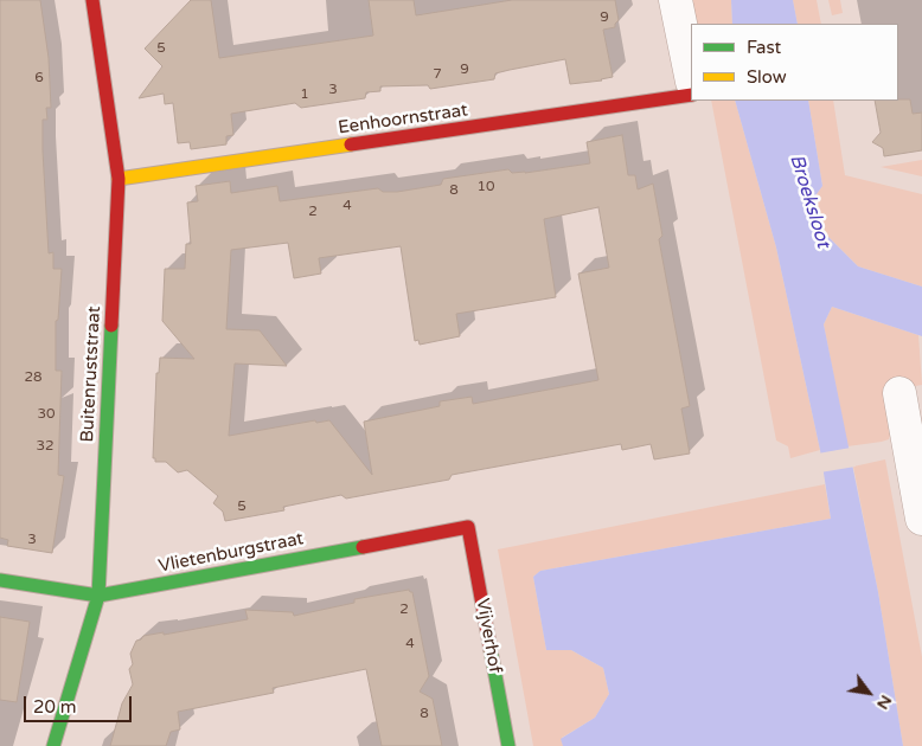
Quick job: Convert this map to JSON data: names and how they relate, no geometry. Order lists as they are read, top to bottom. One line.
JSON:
{"streets":{"street":["Eenhoornstraat","Buitenruststraat","Vlietenburgstraat","Vijverhof"]},"crossings":[["Eenhoornstraat","Buitenruststraat"],["Buitenruststraat","Vlietenburgstraat"],["Vlietenburgstraat","Vijverhof"]],"water":["Broeksloot"],"house_numbers":["9","5","9","7","6","3","1","10","8","4","2","28","30","32","5","3","2","4","8"],"legend":["Fast","Slow"],"scale_bar":"20 m","north":"bottom right"}
